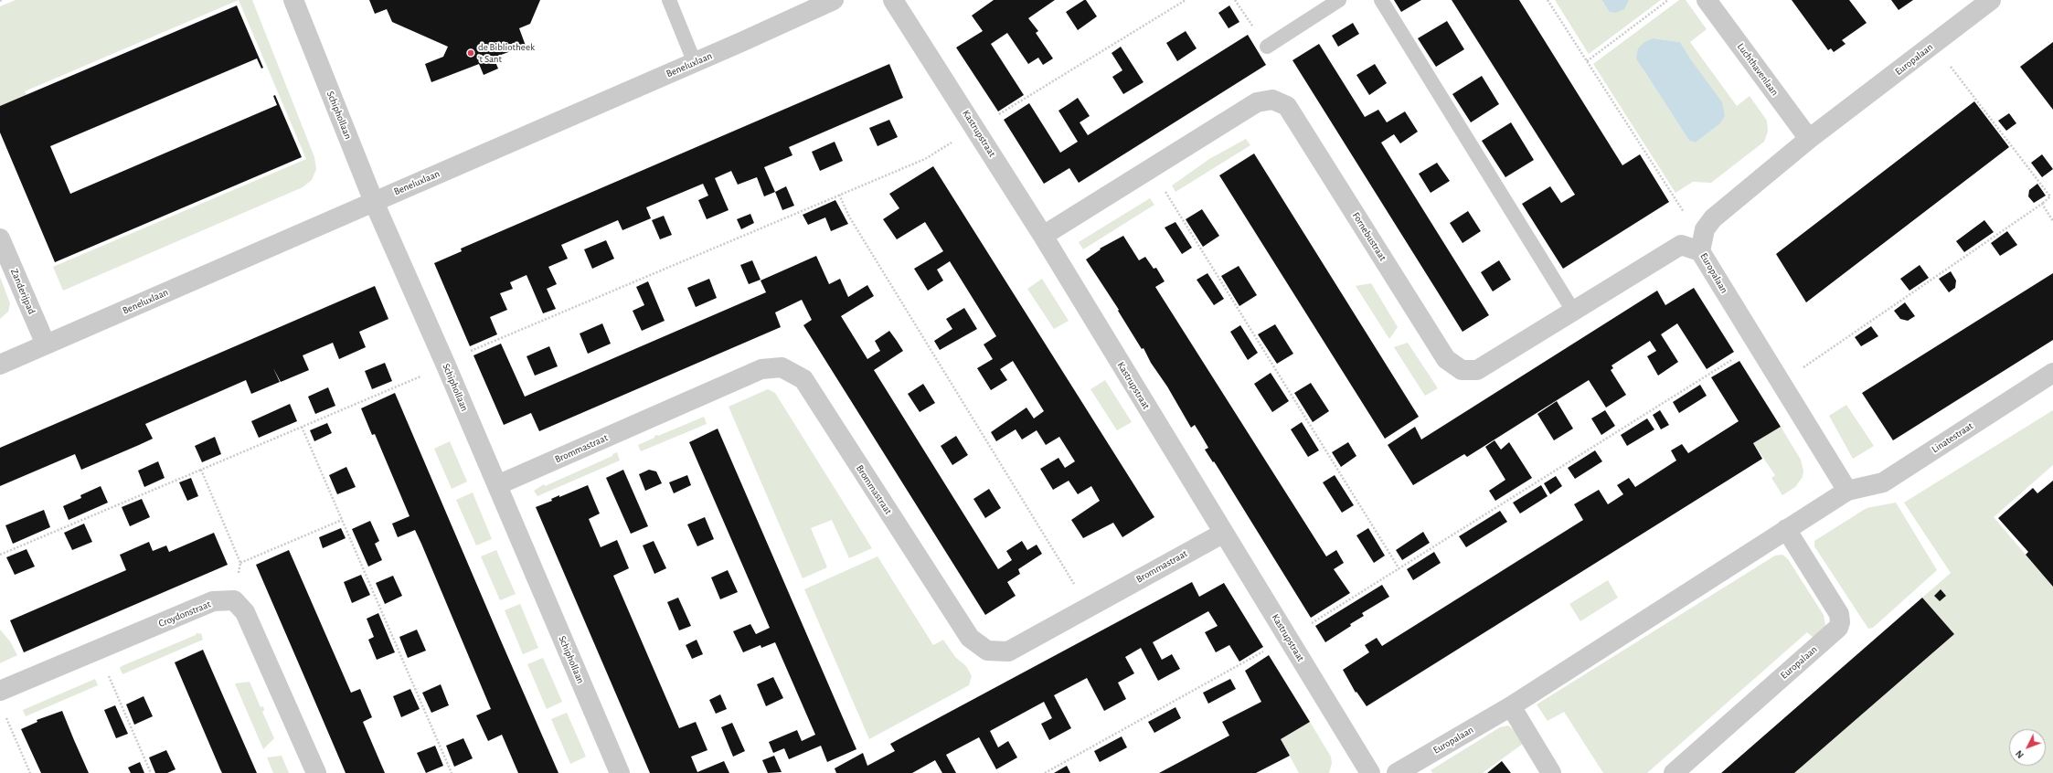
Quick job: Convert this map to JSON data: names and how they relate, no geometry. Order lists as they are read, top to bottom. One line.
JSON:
{"streets":{"street":["Europalaan","Beneluxlaan","Luchthavenlaan","Schiphollaan","Kastrupstraat","Fornebustraat","Zanderijpad","Linatestraat","Brommastraat","Croydonstraat"]},"crossings":[["Europalaan","Luchthavenlaan"],["Europalaan","Fornebustraat"],["Europalaan","Linatestraat"],["Beneluxlaan","Schiphollaan"],["Beneluxlaan","Zanderijpad"],["Schiphollaan","Brommastraat"],["Kastrupstraat","Fornebustraat"],["Kastrupstraat","Brommastraat"]],"places":["de Bibliotheek 't Sant"],"north":"bottom left"}
